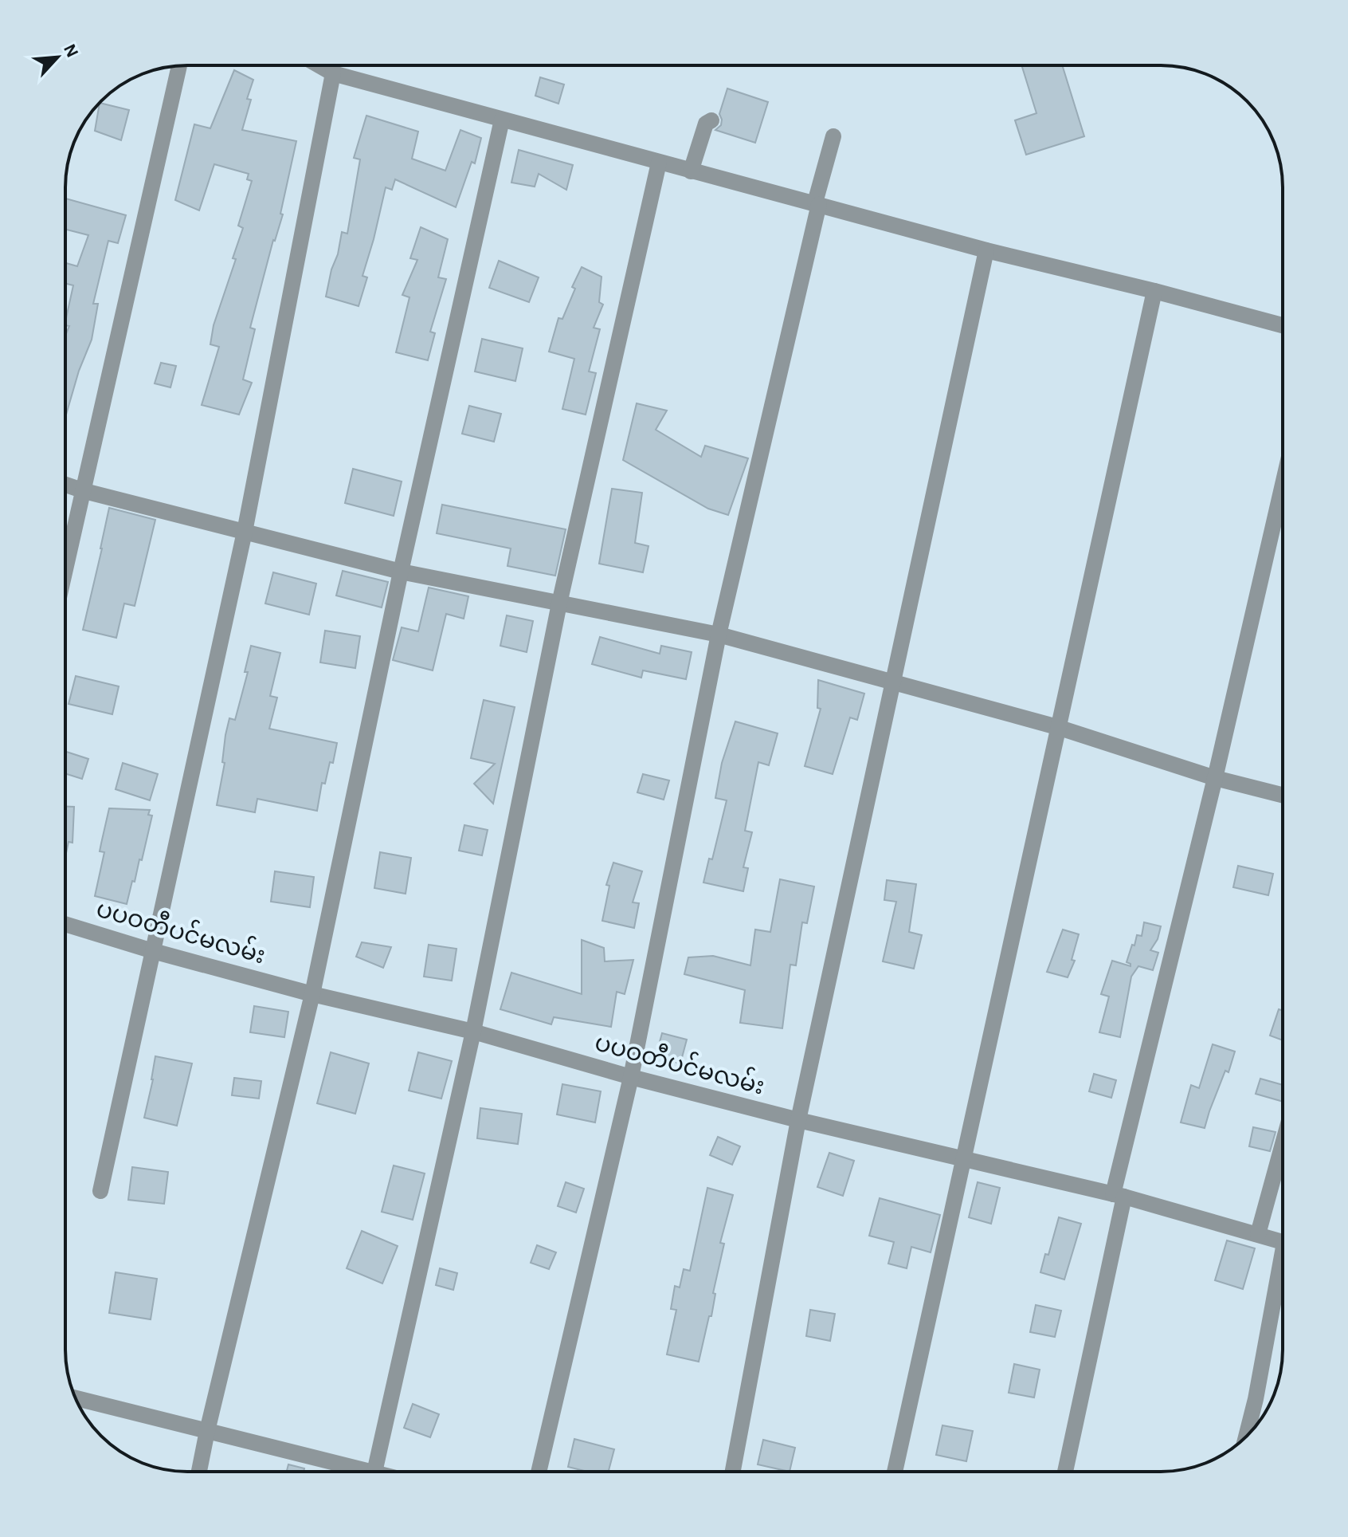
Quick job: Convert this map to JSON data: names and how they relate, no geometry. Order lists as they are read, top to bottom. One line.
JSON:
{"streets":{"street":["ပပဝတီပင်မလမ်း"]},"north":"top right"}
